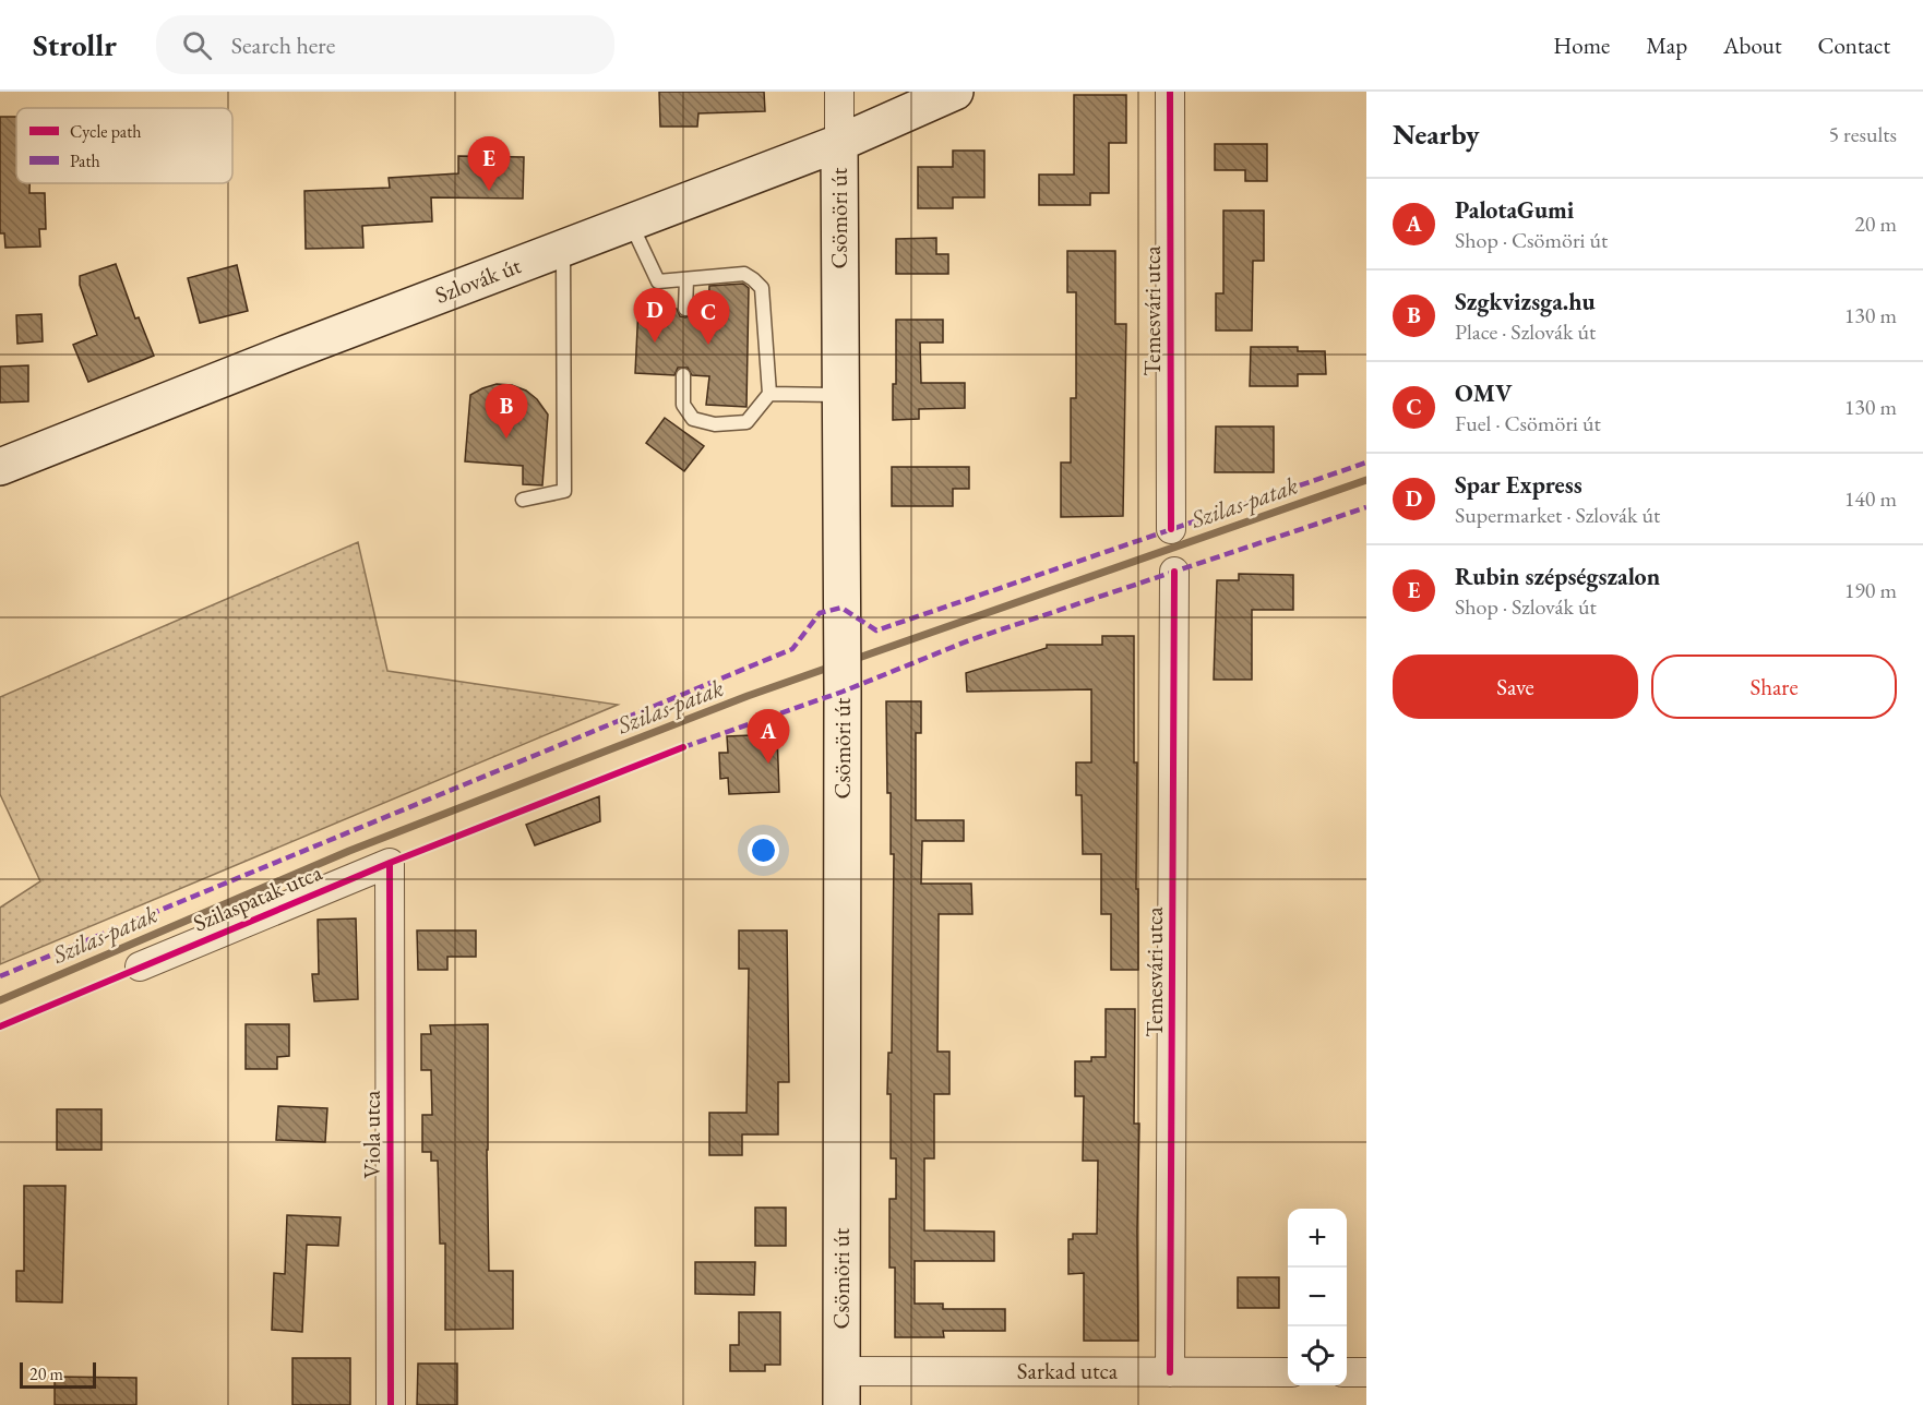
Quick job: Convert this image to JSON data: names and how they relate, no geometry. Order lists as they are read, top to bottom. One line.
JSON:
{"streets":{"main road":["Csömöri út","Szlovák út"],"street":["Temesvári utca","Szilaspatak utca","Viola utca","Sarkad utca"]},"crossings":[["Csömöri út","Szlovák út"],["Csömöri út","Sarkad utca"],["Temesvári utca","Sarkad utca"],["Szilaspatak utca","Viola utca"]],"water":["Szilas-patak"],"legend":["Cycle path","Path"],"scale_bar":"20 m","page":{"header":"Strollr","search":"Search here","nav":["Home","Map","About","Contact"],"heading":["Nearby","5 results"],"pins":["E","D","C","B","A"],"list":[{"mark":"A","name":"PalotaGumi","note":"Shop · Csömöri út","value":"20 m"},{"mark":"B","name":"Szgkvizsga.hu","note":"Place · Szlovák út","value":"130 m"},{"mark":"C","name":"OMV","note":"Fuel · Csömöri út","value":"130 m"},{"mark":"D","name":"Spar Express","note":"Supermarket · Szlovák út","value":"140 m"},{"mark":"E","name":"Rubin szépségszalon","note":"Shop · Szlovák út","value":"190 m"}],"buttons":["Save","Share"],"map_buttons":["+","−"],"scale":"20 m"}}
